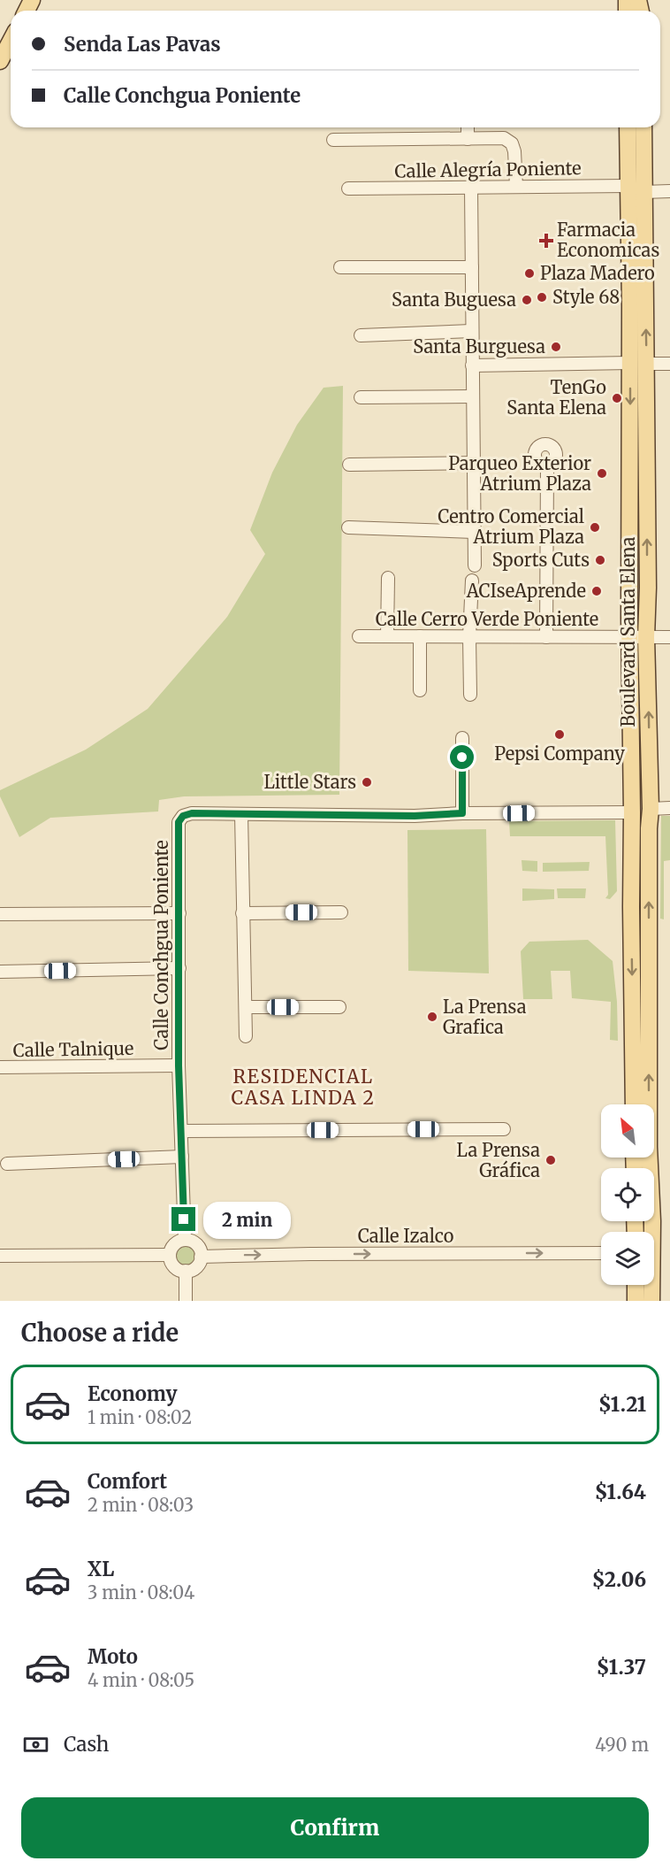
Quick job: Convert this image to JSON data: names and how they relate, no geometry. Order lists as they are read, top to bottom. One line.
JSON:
{"streets":{"main road":["Boulevard Santa Elena"],"street":["Calle Alegría Poniente","Calle Cerro Verde Poniente","Calle Conchgua Poniente","Calle Talnique","Calle Izalco"]},"crossings":[["Calle Alegría Poniente","Boulevard Santa Elena"],["Calle Cerro Verde Poniente","Boulevard Santa Elena"],["Boulevard Santa Elena","Calle Conchgua Poniente"],["Calle Conchgua Poniente","Calle Talnique"],["Calle Conchgua Poniente","Calle Izalco"]],"one_way":["Calle Izalco"],"districts":["RESIDENCIAL CASA LINDA 2"],"places":{"health":["Farmacia Economicas"],"other":["Plaza Madero","Style 68","Santa Buguesa","Santa Burguesa","TenGo Santa Elena","Parqueo Exterior Atrium Plaza","Centro Comercial Atrium Plaza","Sports Cuts","ACIseAprende","Pepsi Company","Little Stars","La Prensa Grafica","La Prensa Gráfica"]},"north":"top left","page":{"banner":["Senda Las Pavas","Calle Conchgua Poniente"],"bubble":"2 min","heading":"Choose a ride","list":[{"name":"Economy","note":"1 min · 08:02","value":"$1.21"},{"name":"Comfort","note":"2 min · 08:03","value":"$1.64"},{"name":"XL","note":"3 min · 08:04","value":"$2.06"},{"name":"Moto","note":"4 min · 08:05","value":"$1.37"}],"pay":["Cash","490 m"],"buttons":"Confirm"}}
